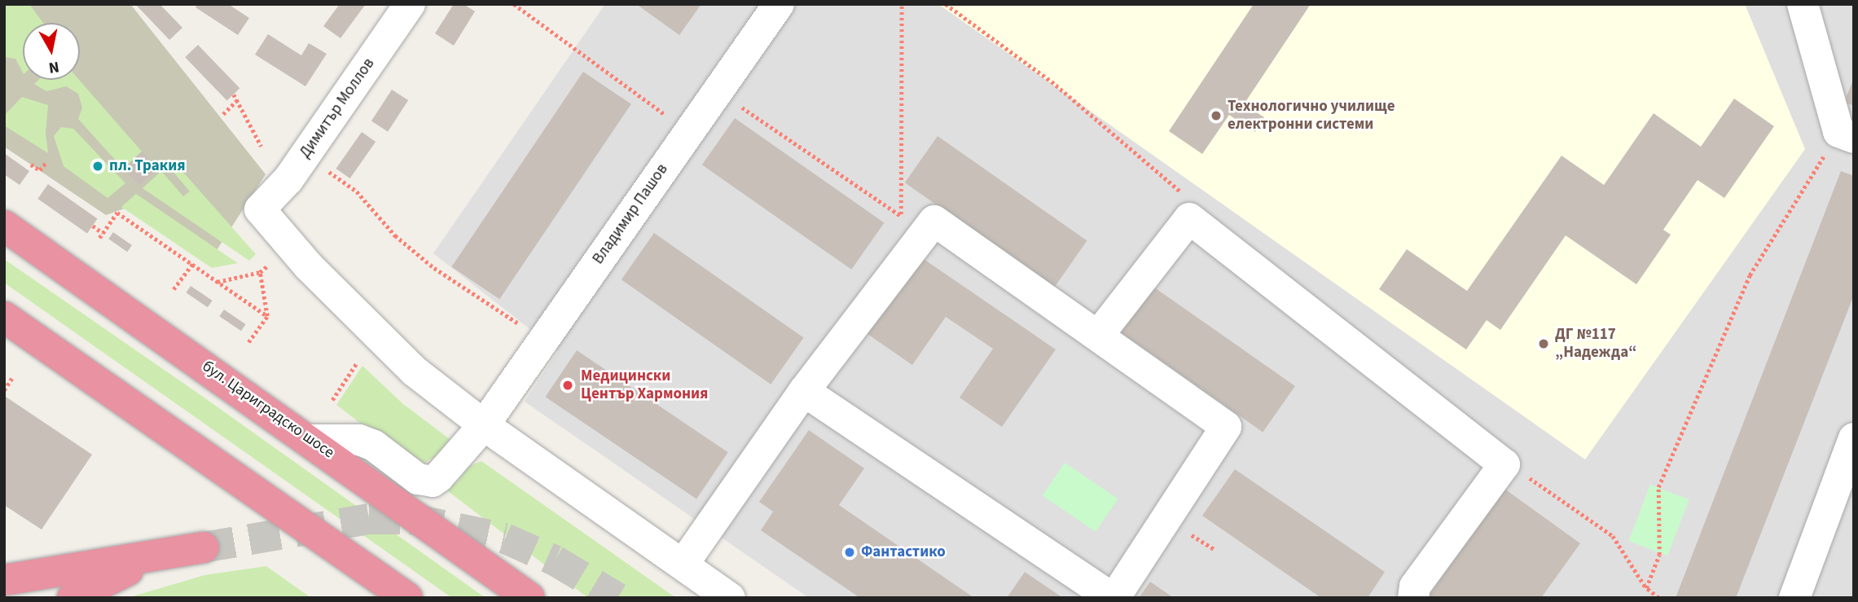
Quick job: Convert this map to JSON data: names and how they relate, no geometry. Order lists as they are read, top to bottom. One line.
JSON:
{"streets":{"highway":["бул. Цариградско шосе"],"street":["Димитър Моллов","Владимир Пашов"]},"crossings":[["Димитър Моллов","Владимир Пашов"],["Владимир Пашов","бул. Цариградско шосе"]],"places":["Технологично училище електронни системи","пл. Тракия","ДГ №117 „Надежда“","Медицински Център Хармония","Фантастико"],"north":"bottom"}
